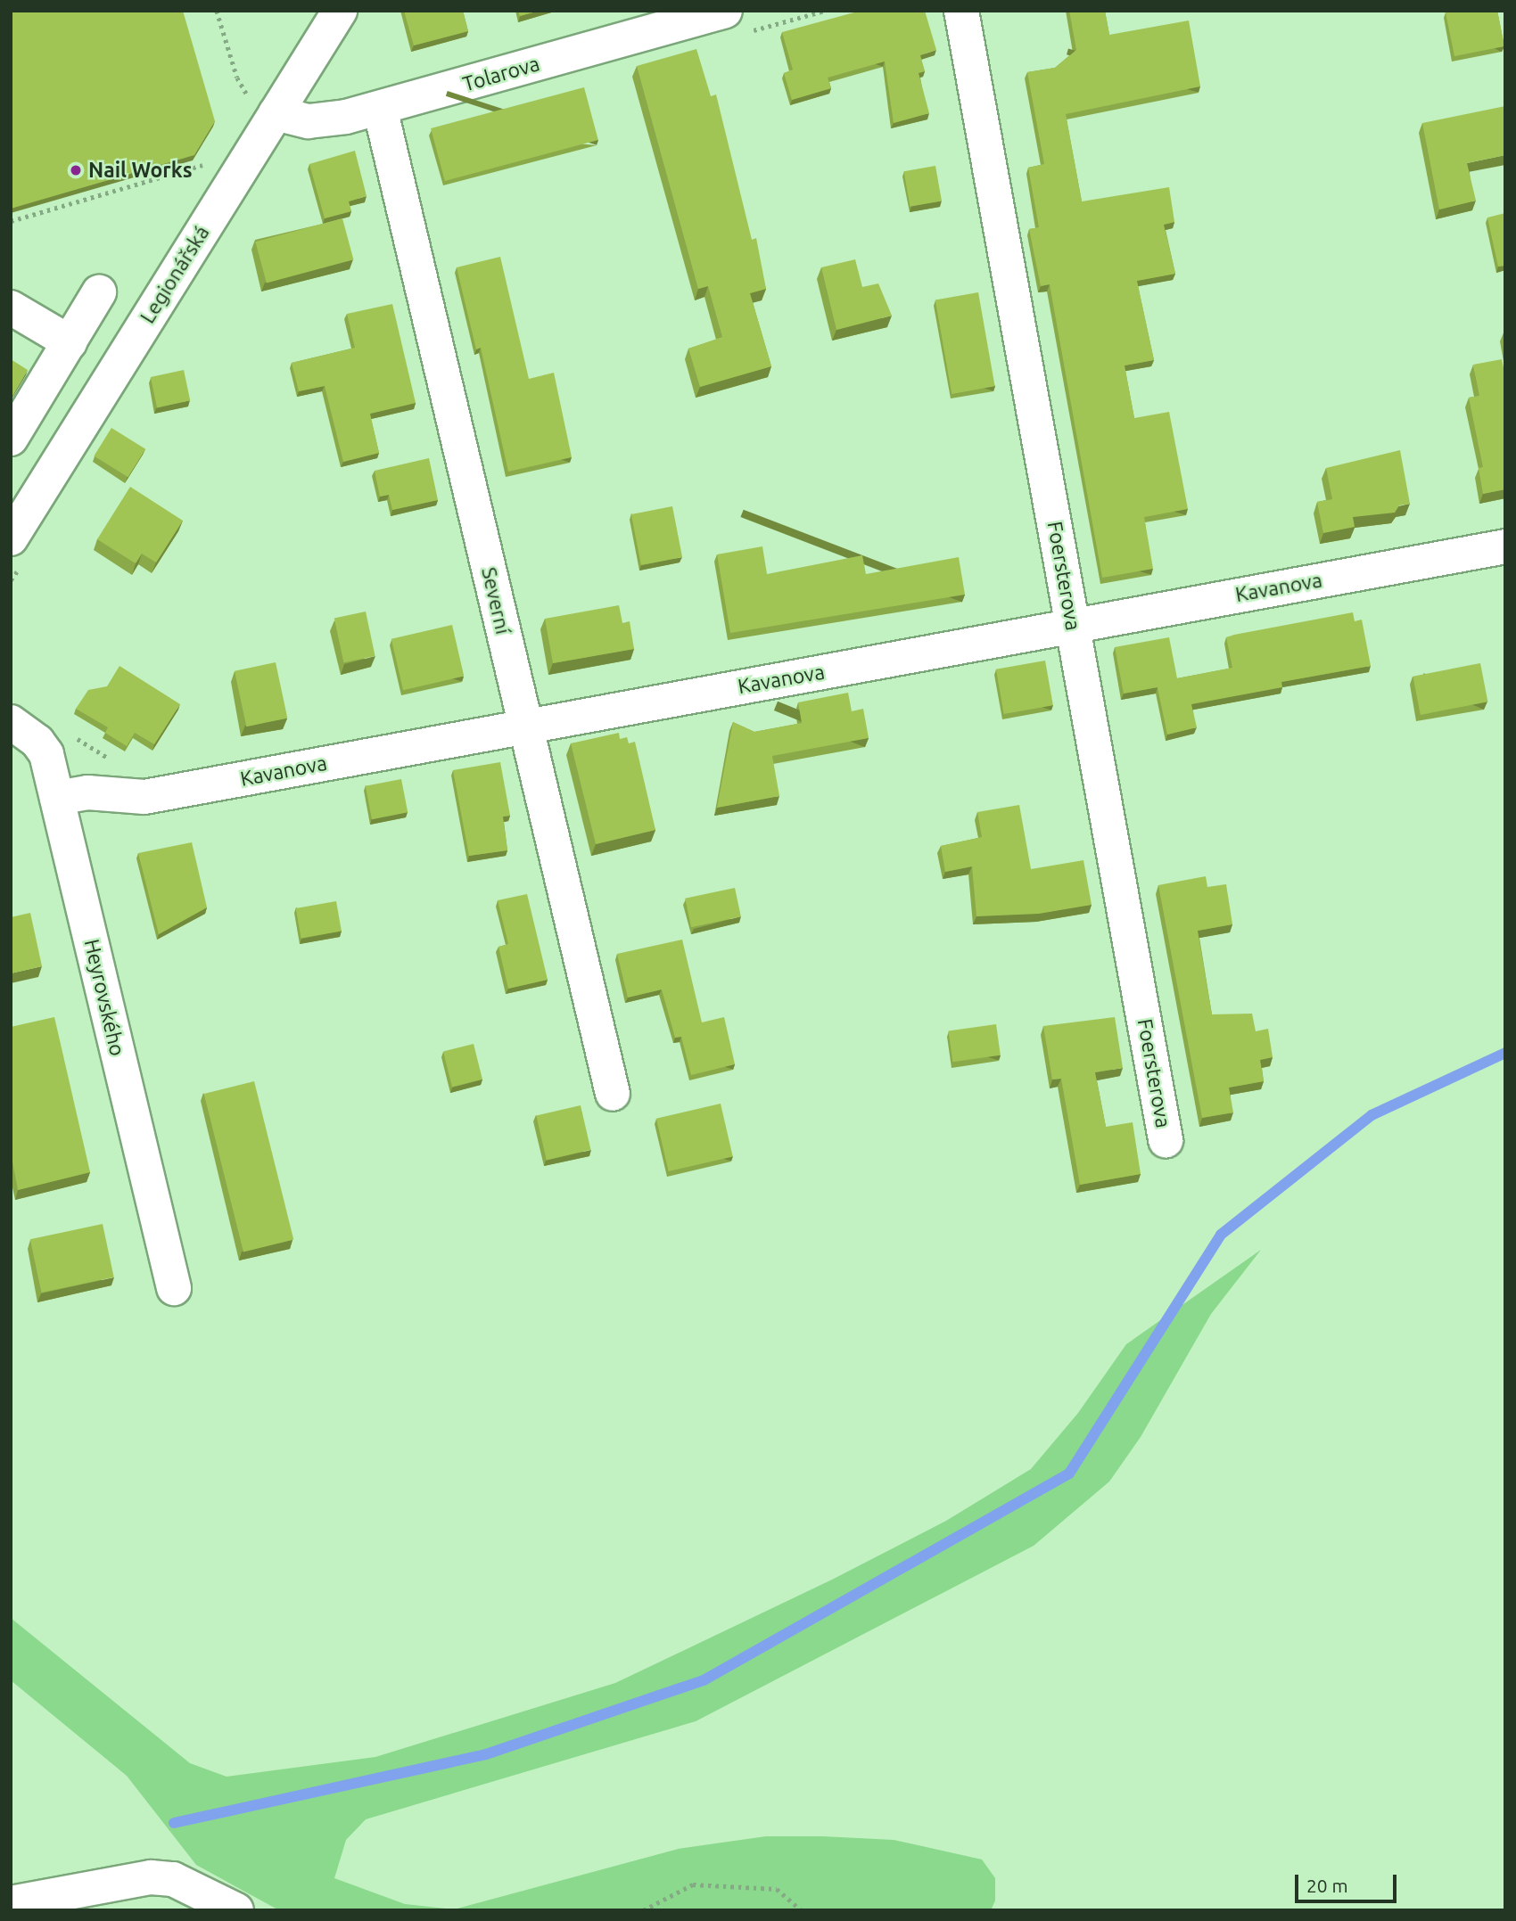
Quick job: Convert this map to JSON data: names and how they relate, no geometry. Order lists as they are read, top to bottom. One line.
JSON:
{"streets":{"street":["Tolarova","Legionářská","Foersterova","Kavanova","Severní","Heyrovského"]},"crossings":[["Tolarova","Legionářská"],["Tolarova","Severní"],["Foersterova","Kavanova"],["Kavanova","Severní"],["Kavanova","Heyrovského"]],"places":["Nail Works"],"scale_bar":"20 m"}
